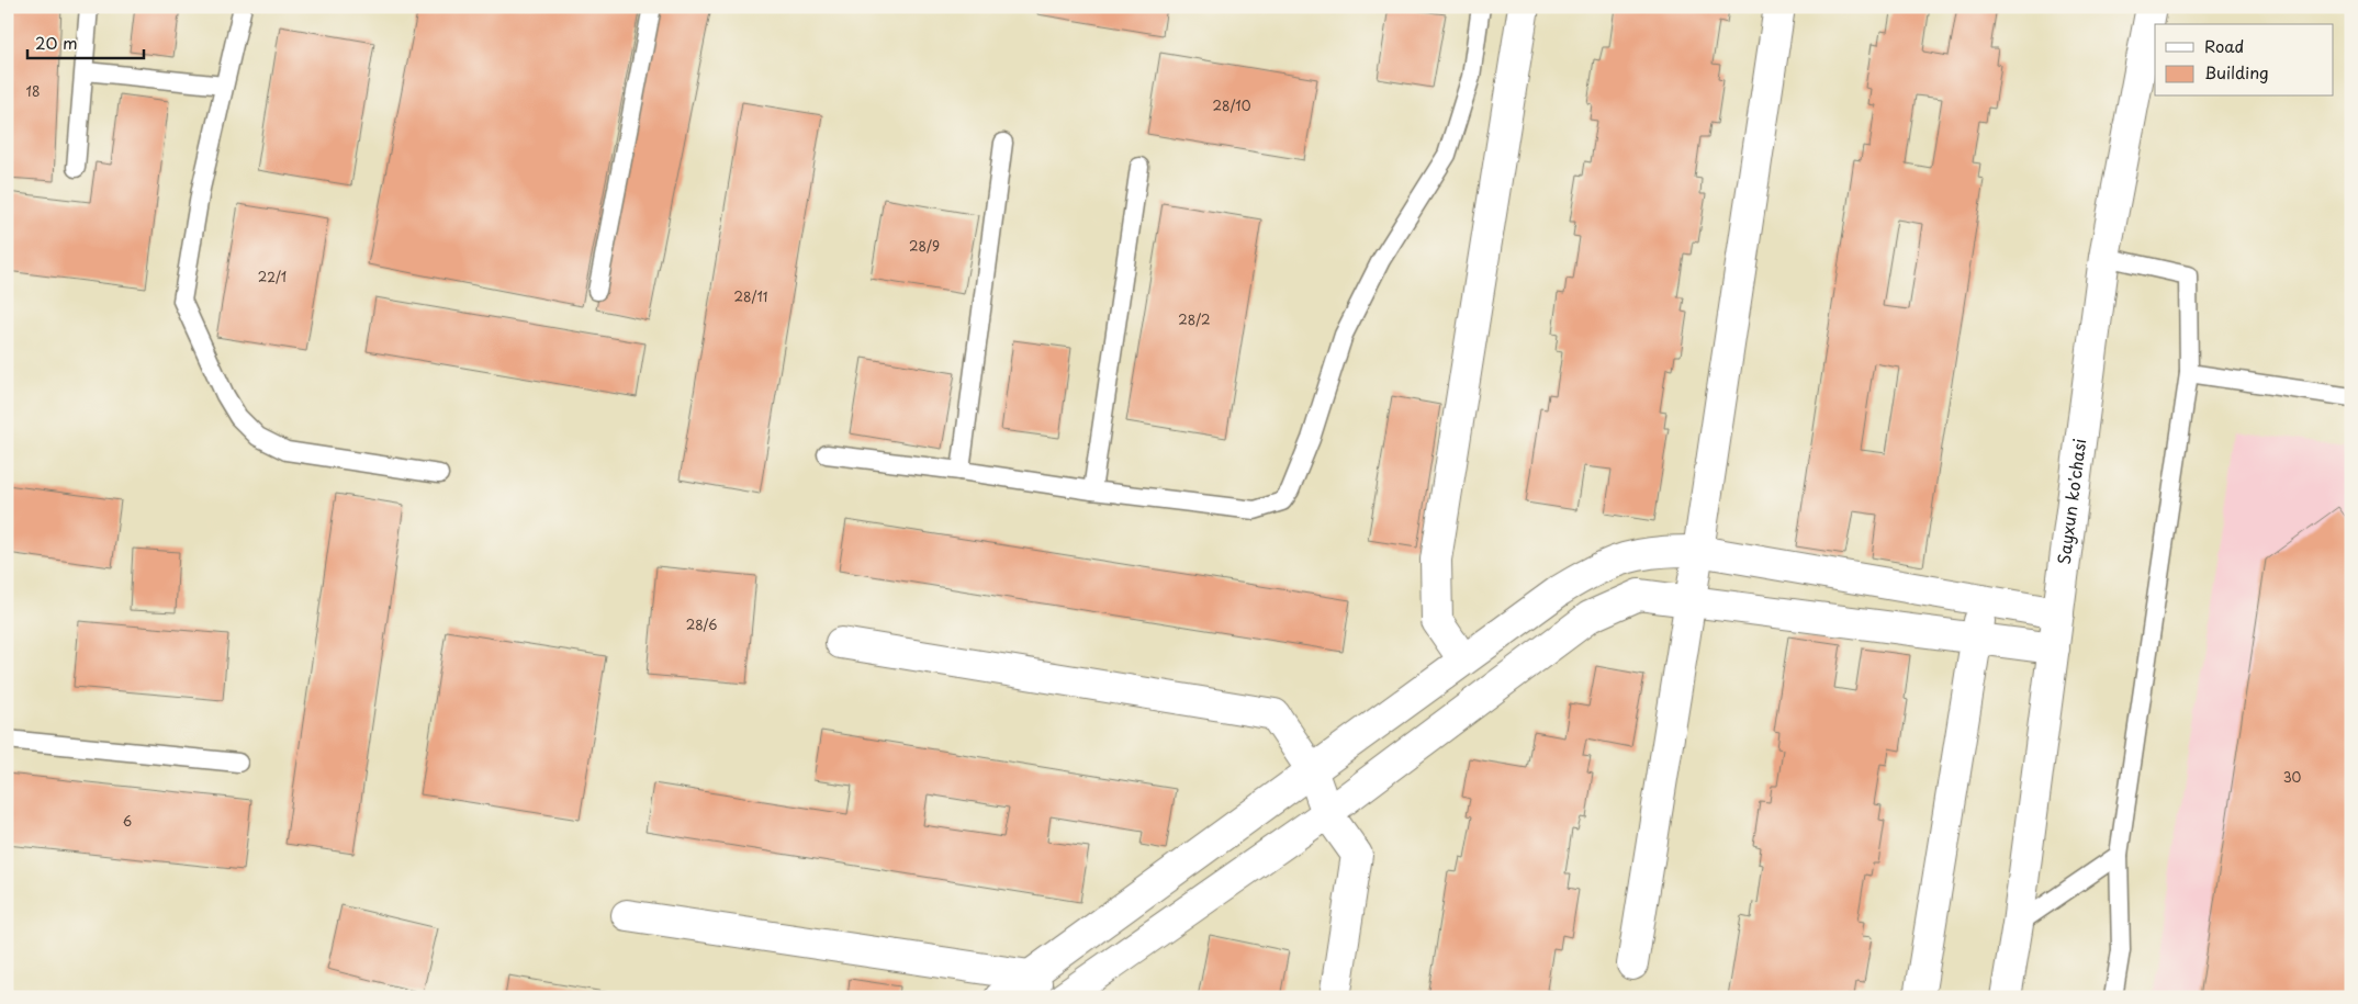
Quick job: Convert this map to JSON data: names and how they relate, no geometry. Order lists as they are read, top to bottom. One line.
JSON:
{"streets":{"street":["Sayxun ko'chasi"]},"house_numbers":["18","28/10","28/9","22/1","28/11","28/2","28/6","30","6"],"legend":["Road","Building"],"scale_bar":"20 m"}
